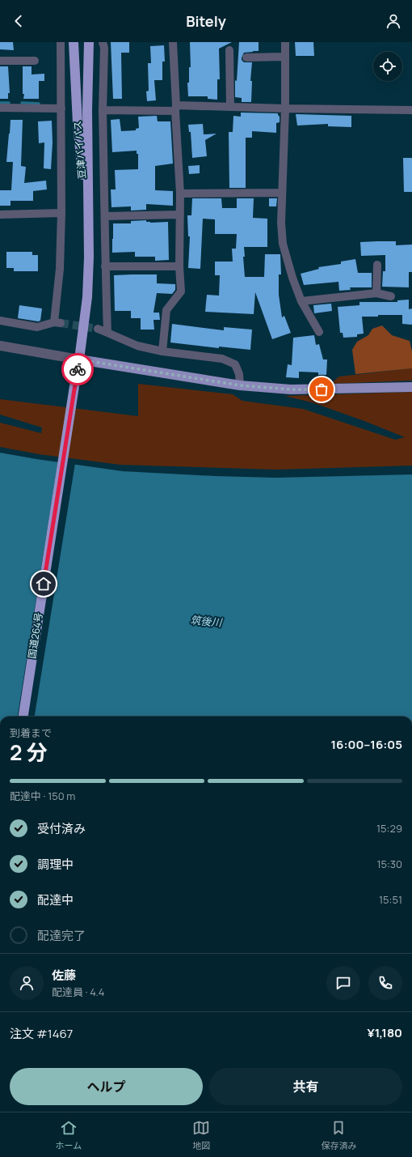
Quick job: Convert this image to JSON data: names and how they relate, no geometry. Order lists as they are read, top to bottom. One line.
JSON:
{"streets":{"highway":["豆津バイパス","国道264号"]},"crossings":[["豆津バイパス","国道264号"]],"water":["筑後川"],"page":{"header":"Bitely","heading":["2 分","到着まで","16:00–16:05"],"panel":["佐藤","配達員 · 4.4","注文 #1467","¥1,180"],"bar":"配達中 · 150 m","list":[["受付済み","15:29"],["調理中","15:30"],["配達中","15:51"],"配達完了"],"buttons":["ヘルプ","共有"],"tabs":["ホーム","地図","保存済み"]}}
